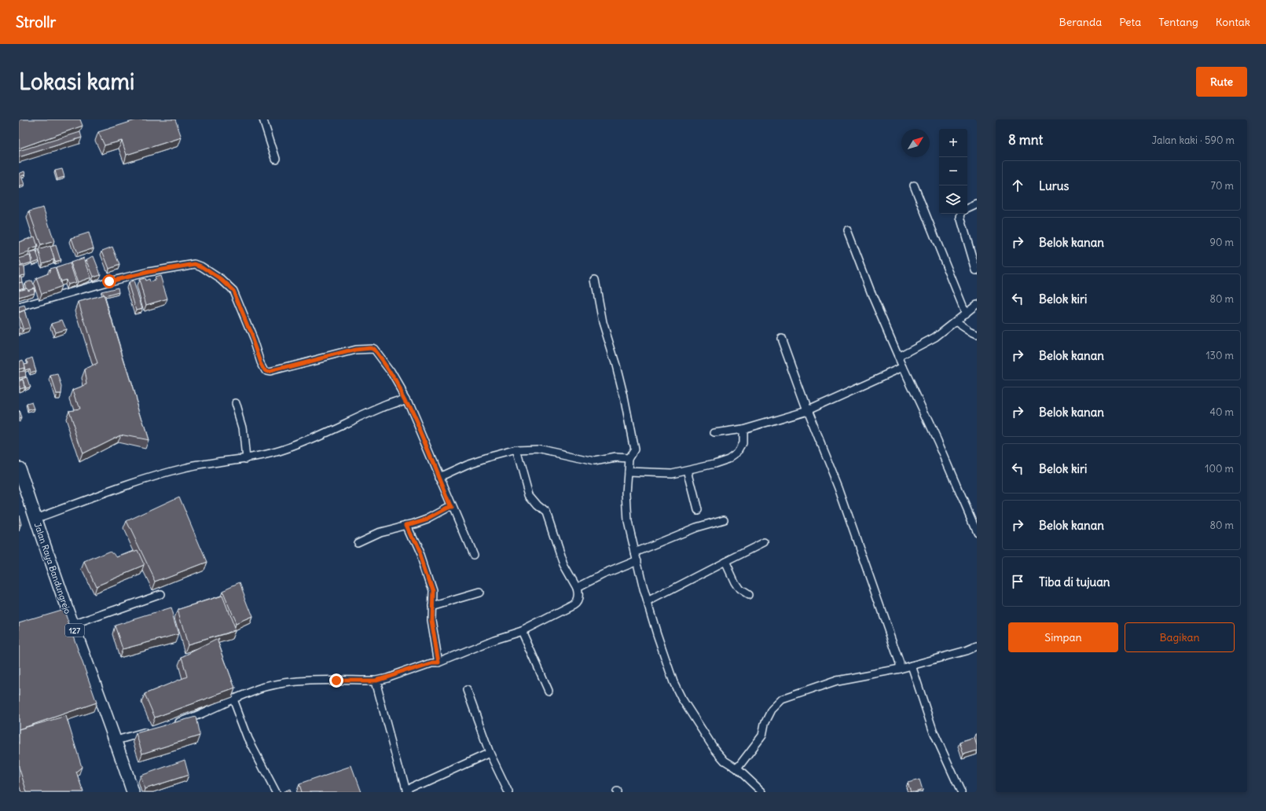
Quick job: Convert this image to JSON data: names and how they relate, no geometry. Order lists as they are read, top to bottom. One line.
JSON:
{"streets":{"main road":["Jalan Raya Bandungrejo","127"]},"north":"top right","page":{"header":"Strollr","nav":["Beranda","Peta","Tentang","Kontak"],"buttons":["Rute",["Simpan","Bagikan"]],"title":"Lokasi kami","heading":["8 mnt","Jalan kaki · 590 m"],"map_buttons":["+","−"],"list":[["Lurus","70 m"],["Belok kanan","90 m"],["Belok kiri","80 m"],["Belok kanan","130 m"],["Belok kanan","40 m"],["Belok kiri","100 m"],["Belok kanan","80 m"],"Tiba di tujuan"]}}
